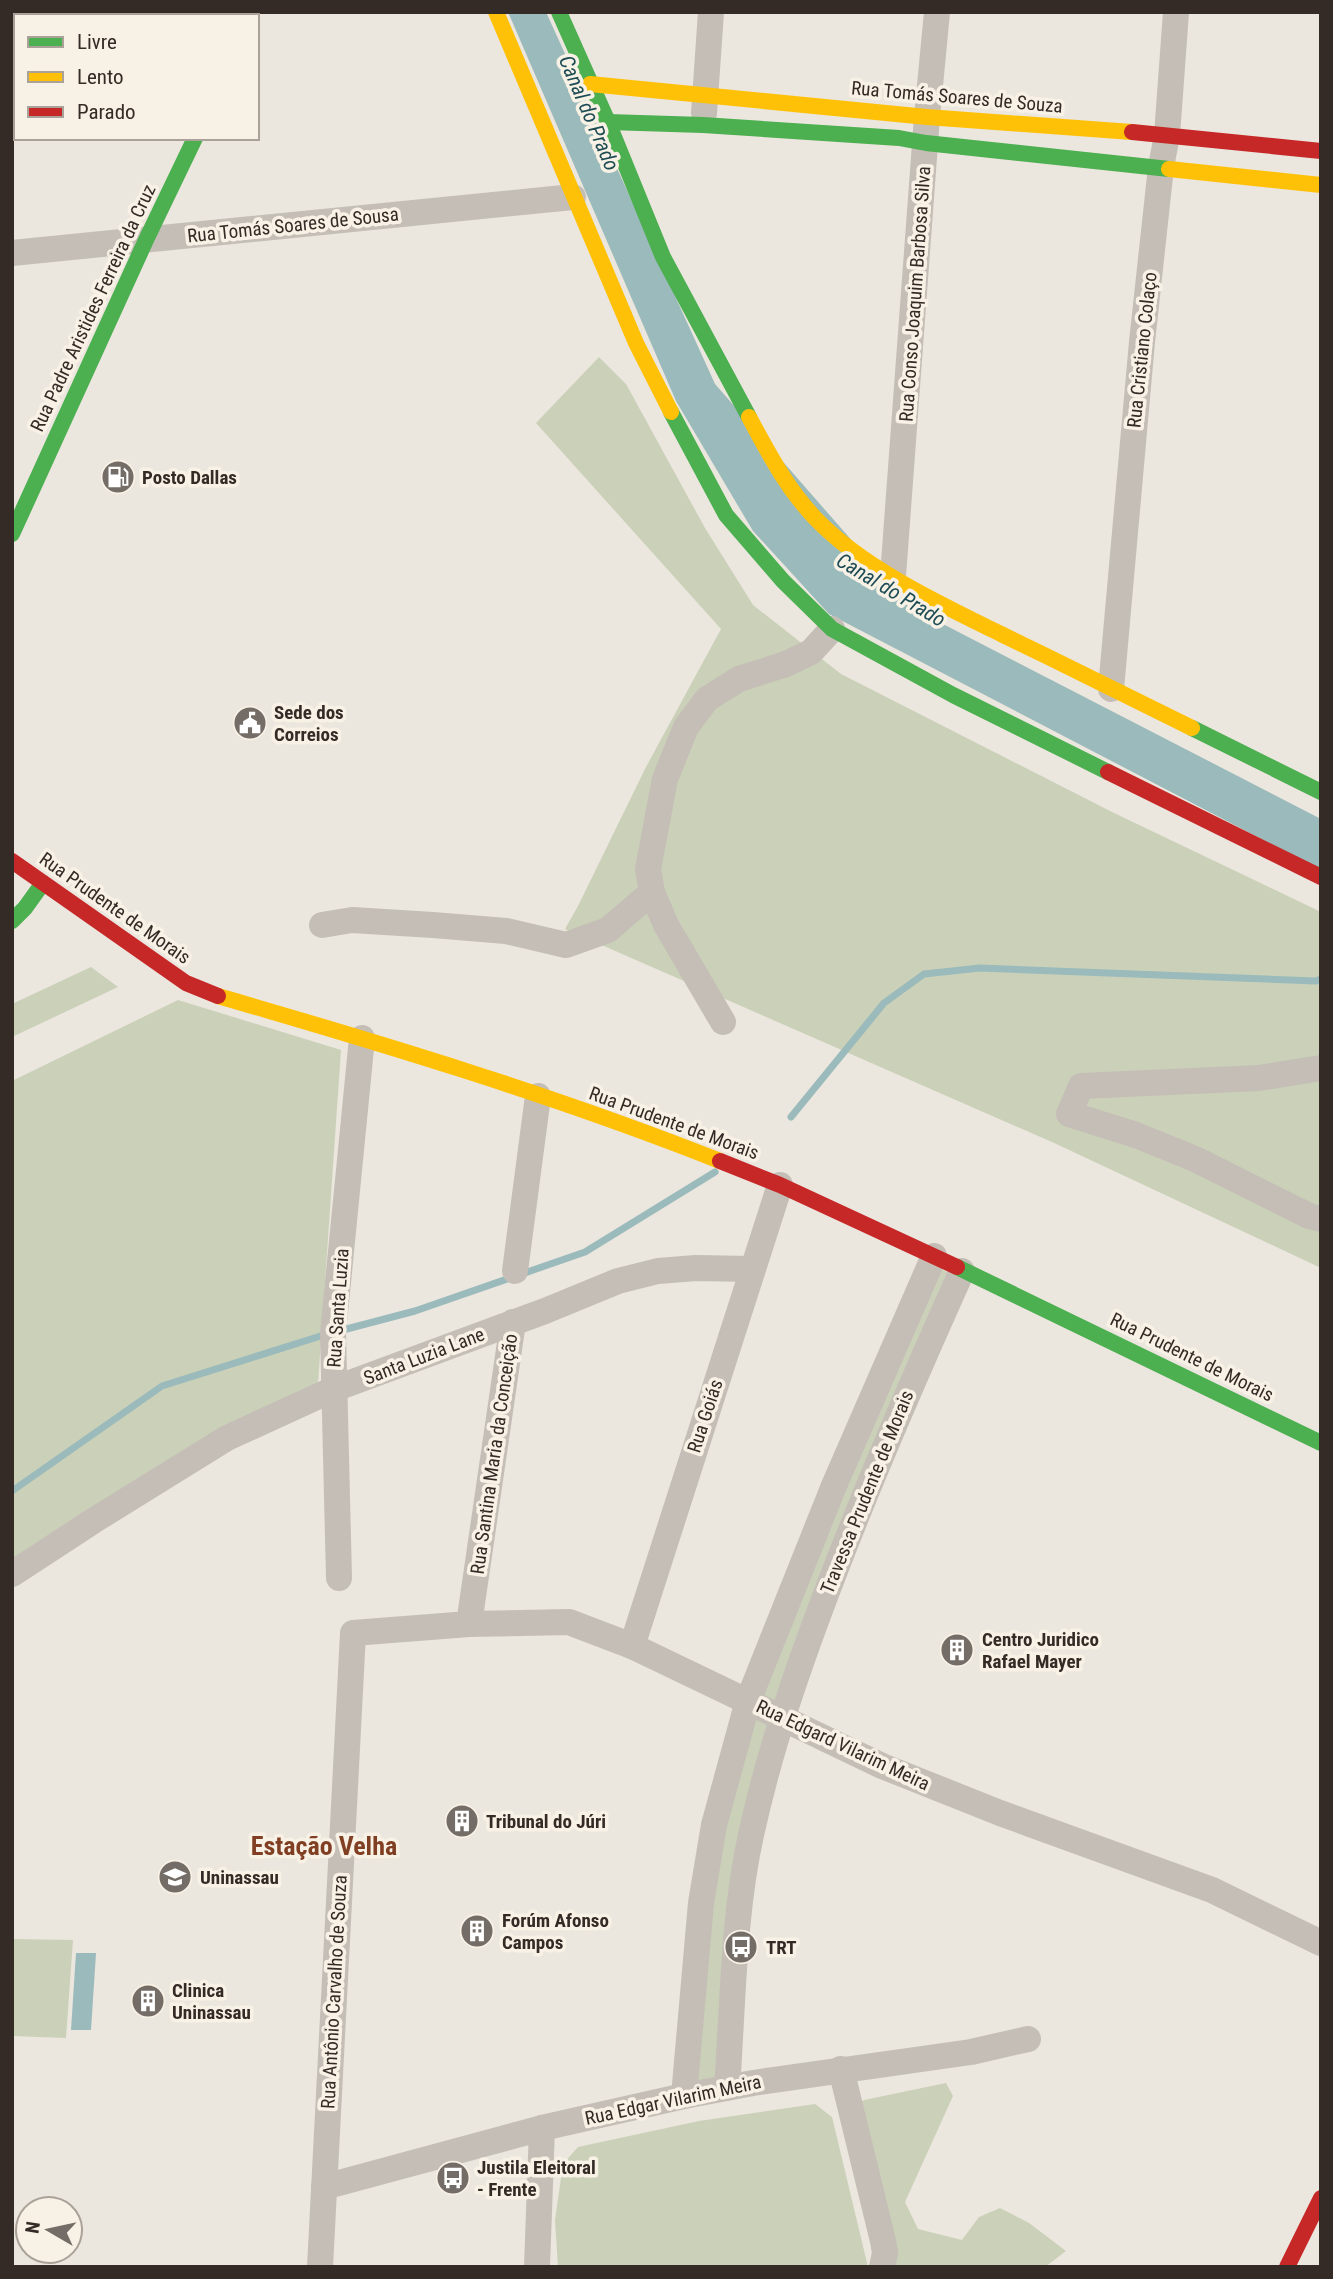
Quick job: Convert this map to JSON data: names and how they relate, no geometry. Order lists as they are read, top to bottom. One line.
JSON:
{"streets":{"street":["Rua Tomás Soares de Souza","Rua Tomás Soares de Sousa","Rua Conso Joaquim Barbosa Silva","Rua Padre Aristides Ferreira da Cruz","Rua Cristiano Colaço","Rua Prudente de Morais","Rua Santa Luzia","Santa Luzia Lane","Rua Goiás","Rua Santina Maria da Conceição","Travessa Prudente de Morais","Rua Edgard Vilarim Meira","Rua Antônio Carvalho de Souza","Rua Edgar Vilarim Meira"]},"crossings":[["Rua Tomás Soares de Souza","Rua Conso Joaquim Barbosa Silva"],["Rua Tomás Soares de Souza","Rua Cristiano Colaço"],["Rua Tomás Soares de Sousa","Rua Padre Aristides Ferreira da Cruz"],["Rua Prudente de Morais","Rua Santa Luzia"],["Rua Prudente de Morais","Rua Goiás"],["Rua Prudente de Morais","Travessa Prudente de Morais"],["Rua Santa Luzia","Santa Luzia Lane"],["Santa Luzia Lane","Rua Santina Maria da Conceição"],["Rua Goiás","Rua Santina Maria da Conceição"],["Rua Goiás","Rua Edgard Vilarim Meira"],["Rua Santina Maria da Conceição","Rua Edgard Vilarim Meira"],["Travessa Prudente de Morais","Rua Edgard Vilarim Meira"],["Travessa Prudente de Morais","Rua Edgar Vilarim Meira"],["Rua Edgard Vilarim Meira","Rua Antônio Carvalho de Souza"],["Rua Antônio Carvalho de Souza","Rua Edgar Vilarim Meira"]],"districts":["Estação Velha"],"water":["Canal do Prado"],"places":{"fuel station":["Posto Dallas"],"public building":["Sede dos Correios"],"building":["Centro Juridico Rafael Mayer","Tribunal do Júri","Forúm Afonso Campos","Clinica Uninassau"],"school or university":["Uninassau"],"bus stop":["TRT","Justila Eleitoral - Frente"]},"legend":["Livre","Lento","Parado"],"north":"left"}
